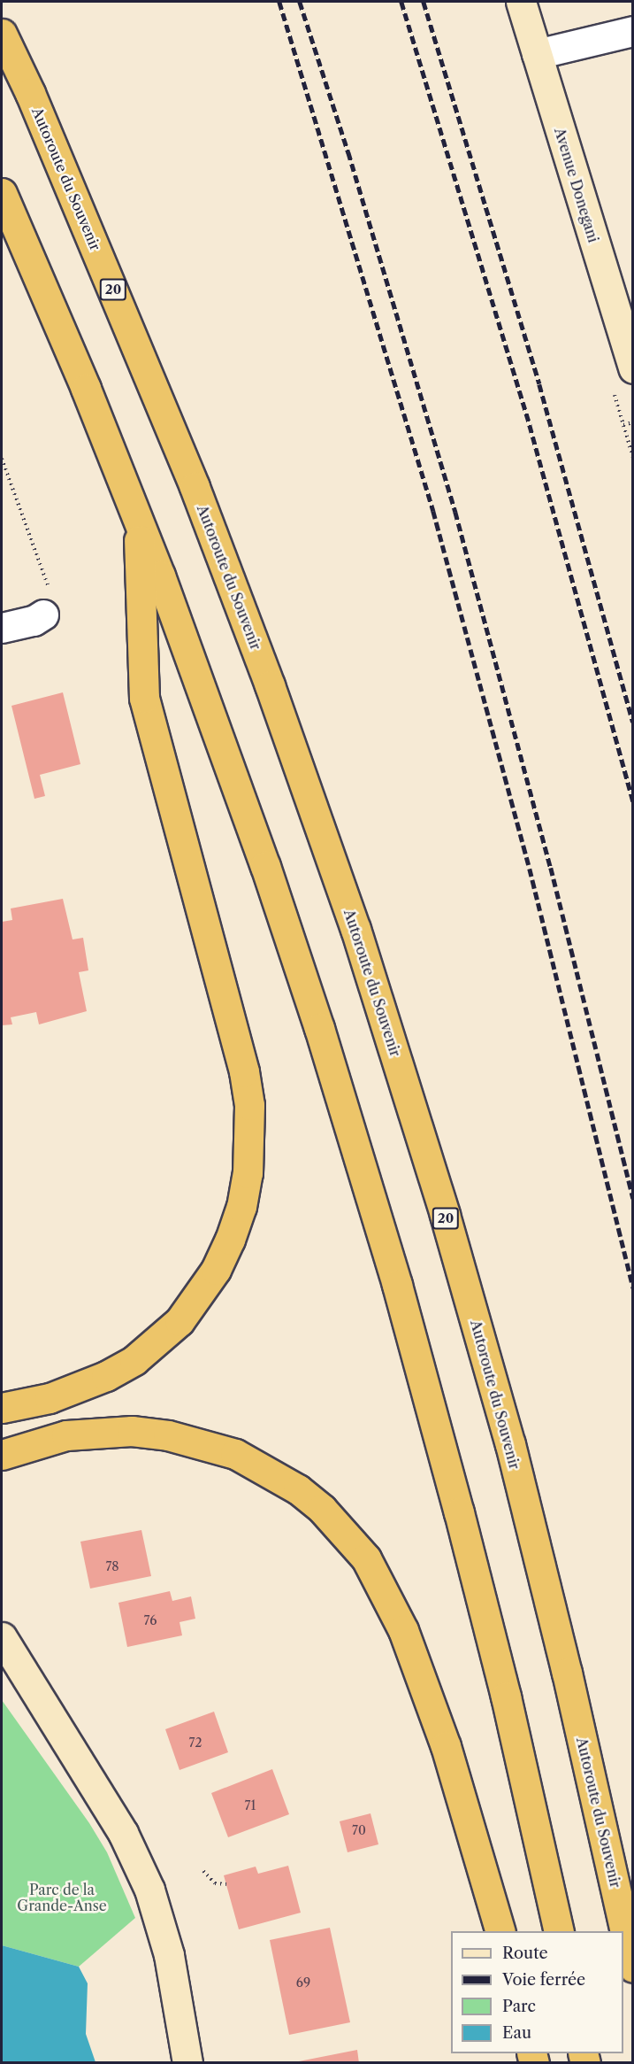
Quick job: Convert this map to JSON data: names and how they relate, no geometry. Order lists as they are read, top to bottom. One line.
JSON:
{"streets":{"highway":["Autoroute du Souvenir","20"],"street":["Avenue Donegani"]},"parks":["Parc de la Grande-Anse"],"house_numbers":["78","76","72","71","70","69"],"legend":["Route","Voie ferrée","Parc","Eau"]}
